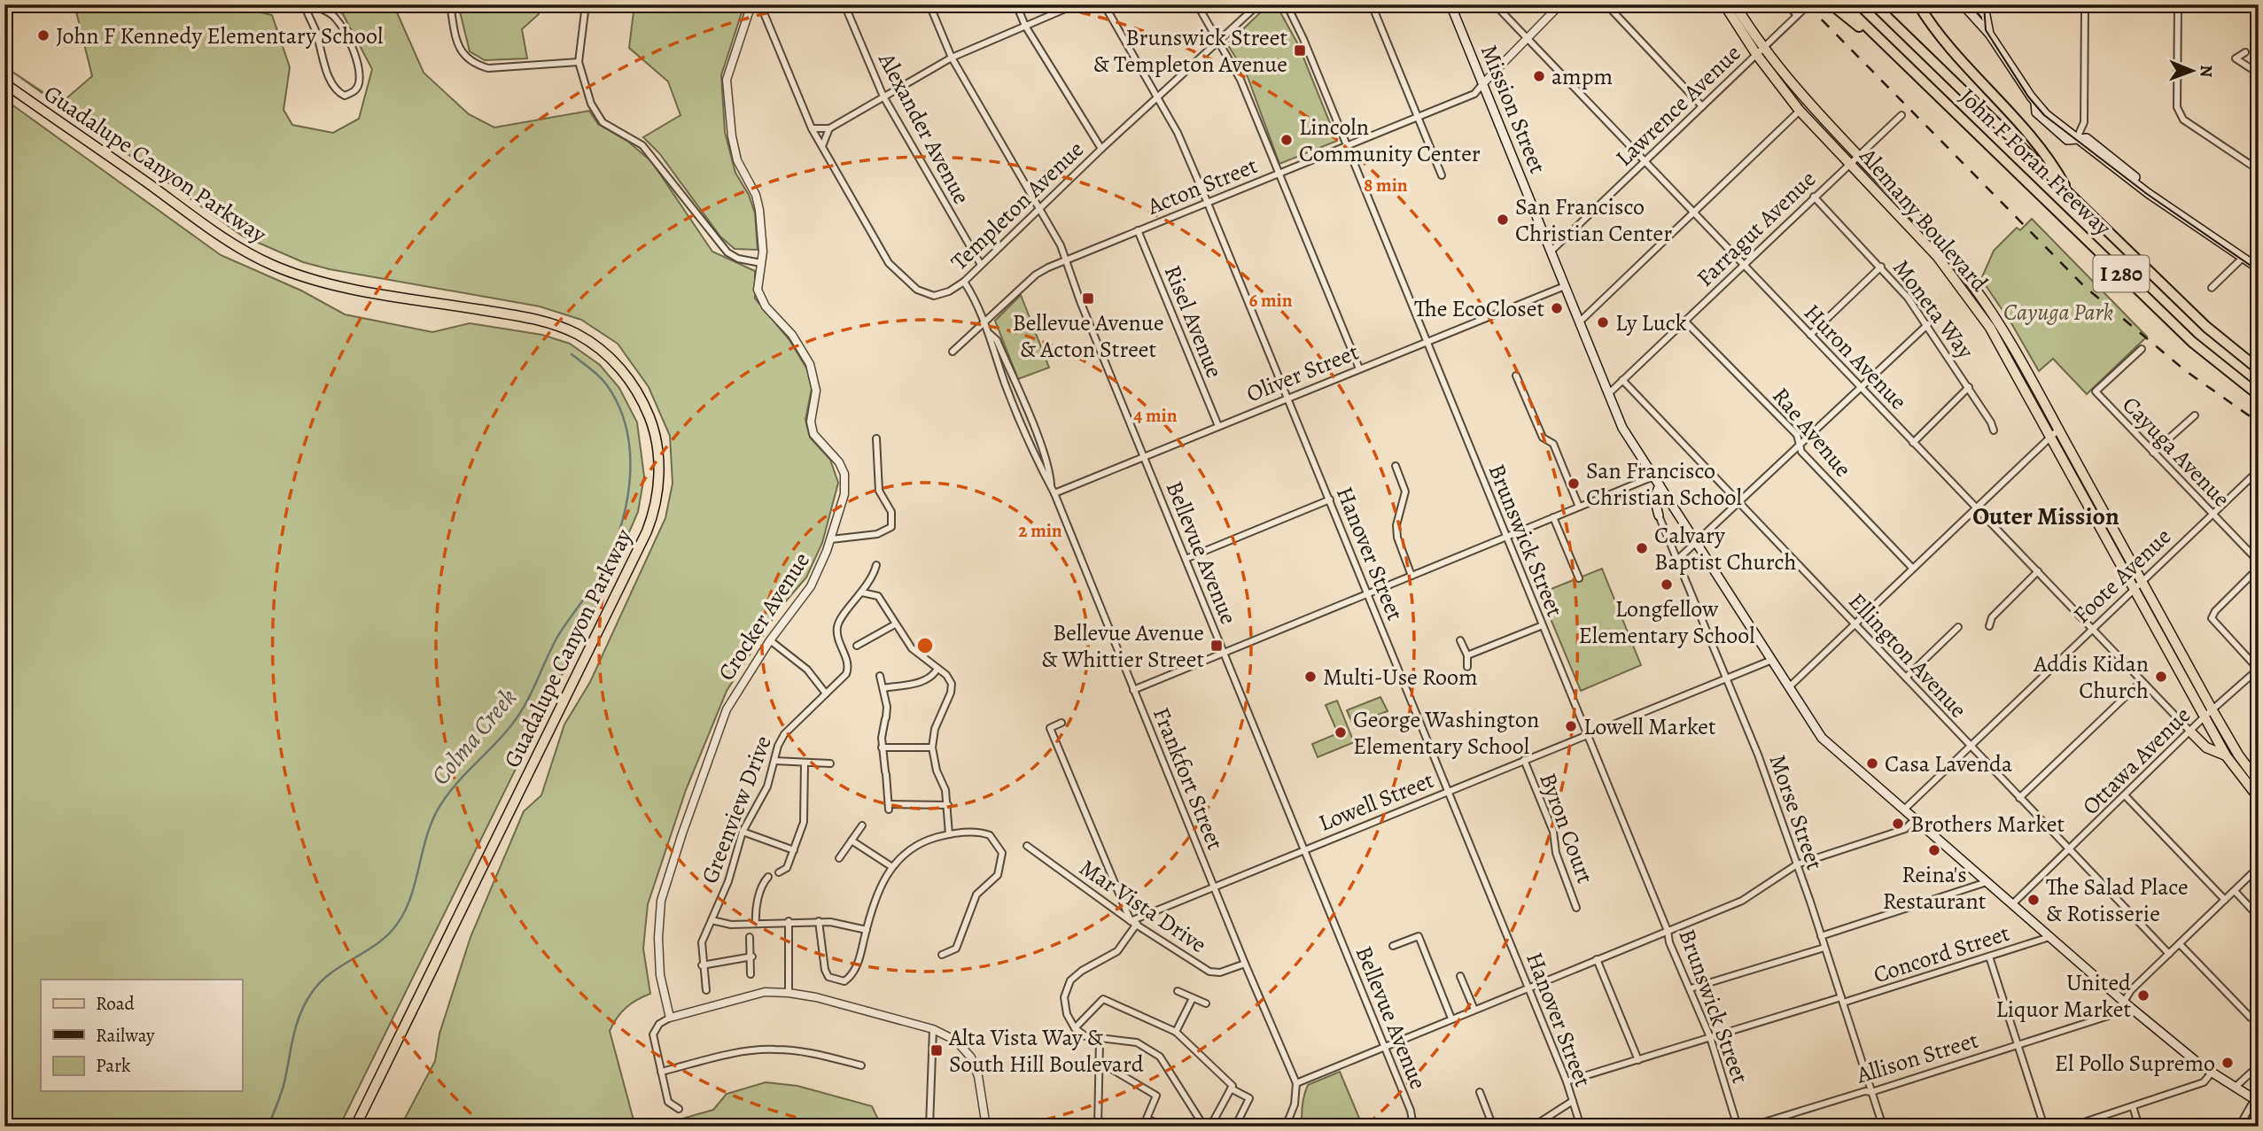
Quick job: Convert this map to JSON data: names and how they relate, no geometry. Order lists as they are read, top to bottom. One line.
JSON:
{"streets":{"highway":["John F Foran Freeway","I 280"],"main road":["Mission Street","Guadalupe Canyon Parkway","Alemany Boulevard"],"street":["Lawrence Avenue","Alexander Avenue","Acton Street","Templeton Avenue","Farragut Avenue","Moneta Way","Risel Avenue","Huron Avenue","Oliver Street","Rae Avenue","Cayuga Avenue","Brunswick Street","Bellevue Avenue","Hanover Street","Foote Avenue","Crocker Avenue","Ellington Avenue","Ottawa Avenue","Frankfort Street","Lowell Street","Greenview Drive","Morse Street","Byron Court","Mar Vista Drive","Concord Street","Allison Street"]},"crossings":[["Lawrence Avenue","Mission Street"],["Lawrence Avenue","Alemany Boulevard"],["Lawrence Avenue","Huron Avenue"],["Mission Street","Acton Street"],["Mission Street","Farragut Avenue"],["Mission Street","Oliver Street"],["Mission Street","Foote Avenue"],["Mission Street","Ottawa Avenue"],["Mission Street","Lowell Street"],["Mission Street","Concord Street"],["Mission Street","Allison Street"],["Alexander Avenue","Templeton Avenue"],["Acton Street","Risel Avenue"],["Acton Street","Brunswick Street"],["Acton Street","Bellevue Avenue"],["Acton Street","Hanover Street"],["Acton Street","Frankfort Street"],["Templeton Avenue","Bellevue Avenue"],["Templeton Avenue","Hanover Street"],["Templeton Avenue","Frankfort Street"],["Alemany Boulevard","Farragut Avenue"],["Alemany Boulevard","Foote Avenue"],["Alemany Boulevard","Ottawa Avenue"],["Farragut Avenue","Moneta Way"],["Farragut Avenue","Huron Avenue"],["Farragut Avenue","Rae Avenue"],["Farragut Avenue","Ellington Avenue"],["Moneta Way","Huron Avenue"],["Risel Avenue","Oliver Street"],["Huron Avenue","Foote Avenue"],["Huron Avenue","Ottawa Avenue"],["Oliver Street","Brunswick Street"],["Oliver Street","Bellevue Avenue"],["Oliver Street","Hanover Street"],["Oliver Street","Frankfort Street"],["Cayuga Avenue","Foote Avenue"],["Brunswick Street","Lowell Street"],["Brunswick Street","Concord Street"],["Bellevue Avenue","Lowell Street"],["Hanover Street","Lowell Street"],["Hanover Street","Concord Street"],["Foote Avenue","Ellington Avenue"],["Ellington Avenue","Ottawa Avenue"],["Ellington Avenue","Allison Street"],["Frankfort Street","Lowell Street"],["Frankfort Street","Mar Vista Drive"],["Lowell Street","Morse Street"],["Lowell Street","Byron Court"],["Lowell Street","Mar Vista Drive"],["Morse Street","Concord Street"],["Morse Street","Allison Street"]],"districts":["Outer Mission"],"water":["Colma Creek"],"parks":["Cayuga Park"],"places":{"other":["John F Kennedy Elementary School","ampm","Lincoln Community Center","San Francisco Christian Center","The EcoCloset","Ly Luck","San Francisco Christian School","Calvary Baptist Church","Longfellow Elementary School","Multi-Use Room","Addis Kidan Church","Lowell Market","George Washington Elementary School","Casa Lavenda","Brothers Market","Reina's Restaurant","The Salad Place & Rotisserie","United Liquor Market","El Pollo Supremo"],"transit":["Brunswick Street & Templeton Avenue","Bellevue Avenue & Acton Street","Bellevue Avenue & Whittier Street","Alta Vista Way & South Hill Boulevard"]},"legend":["Road","Railway","Park"],"north":"right","rings":["8 min","6 min","4 min","2 min"]}
